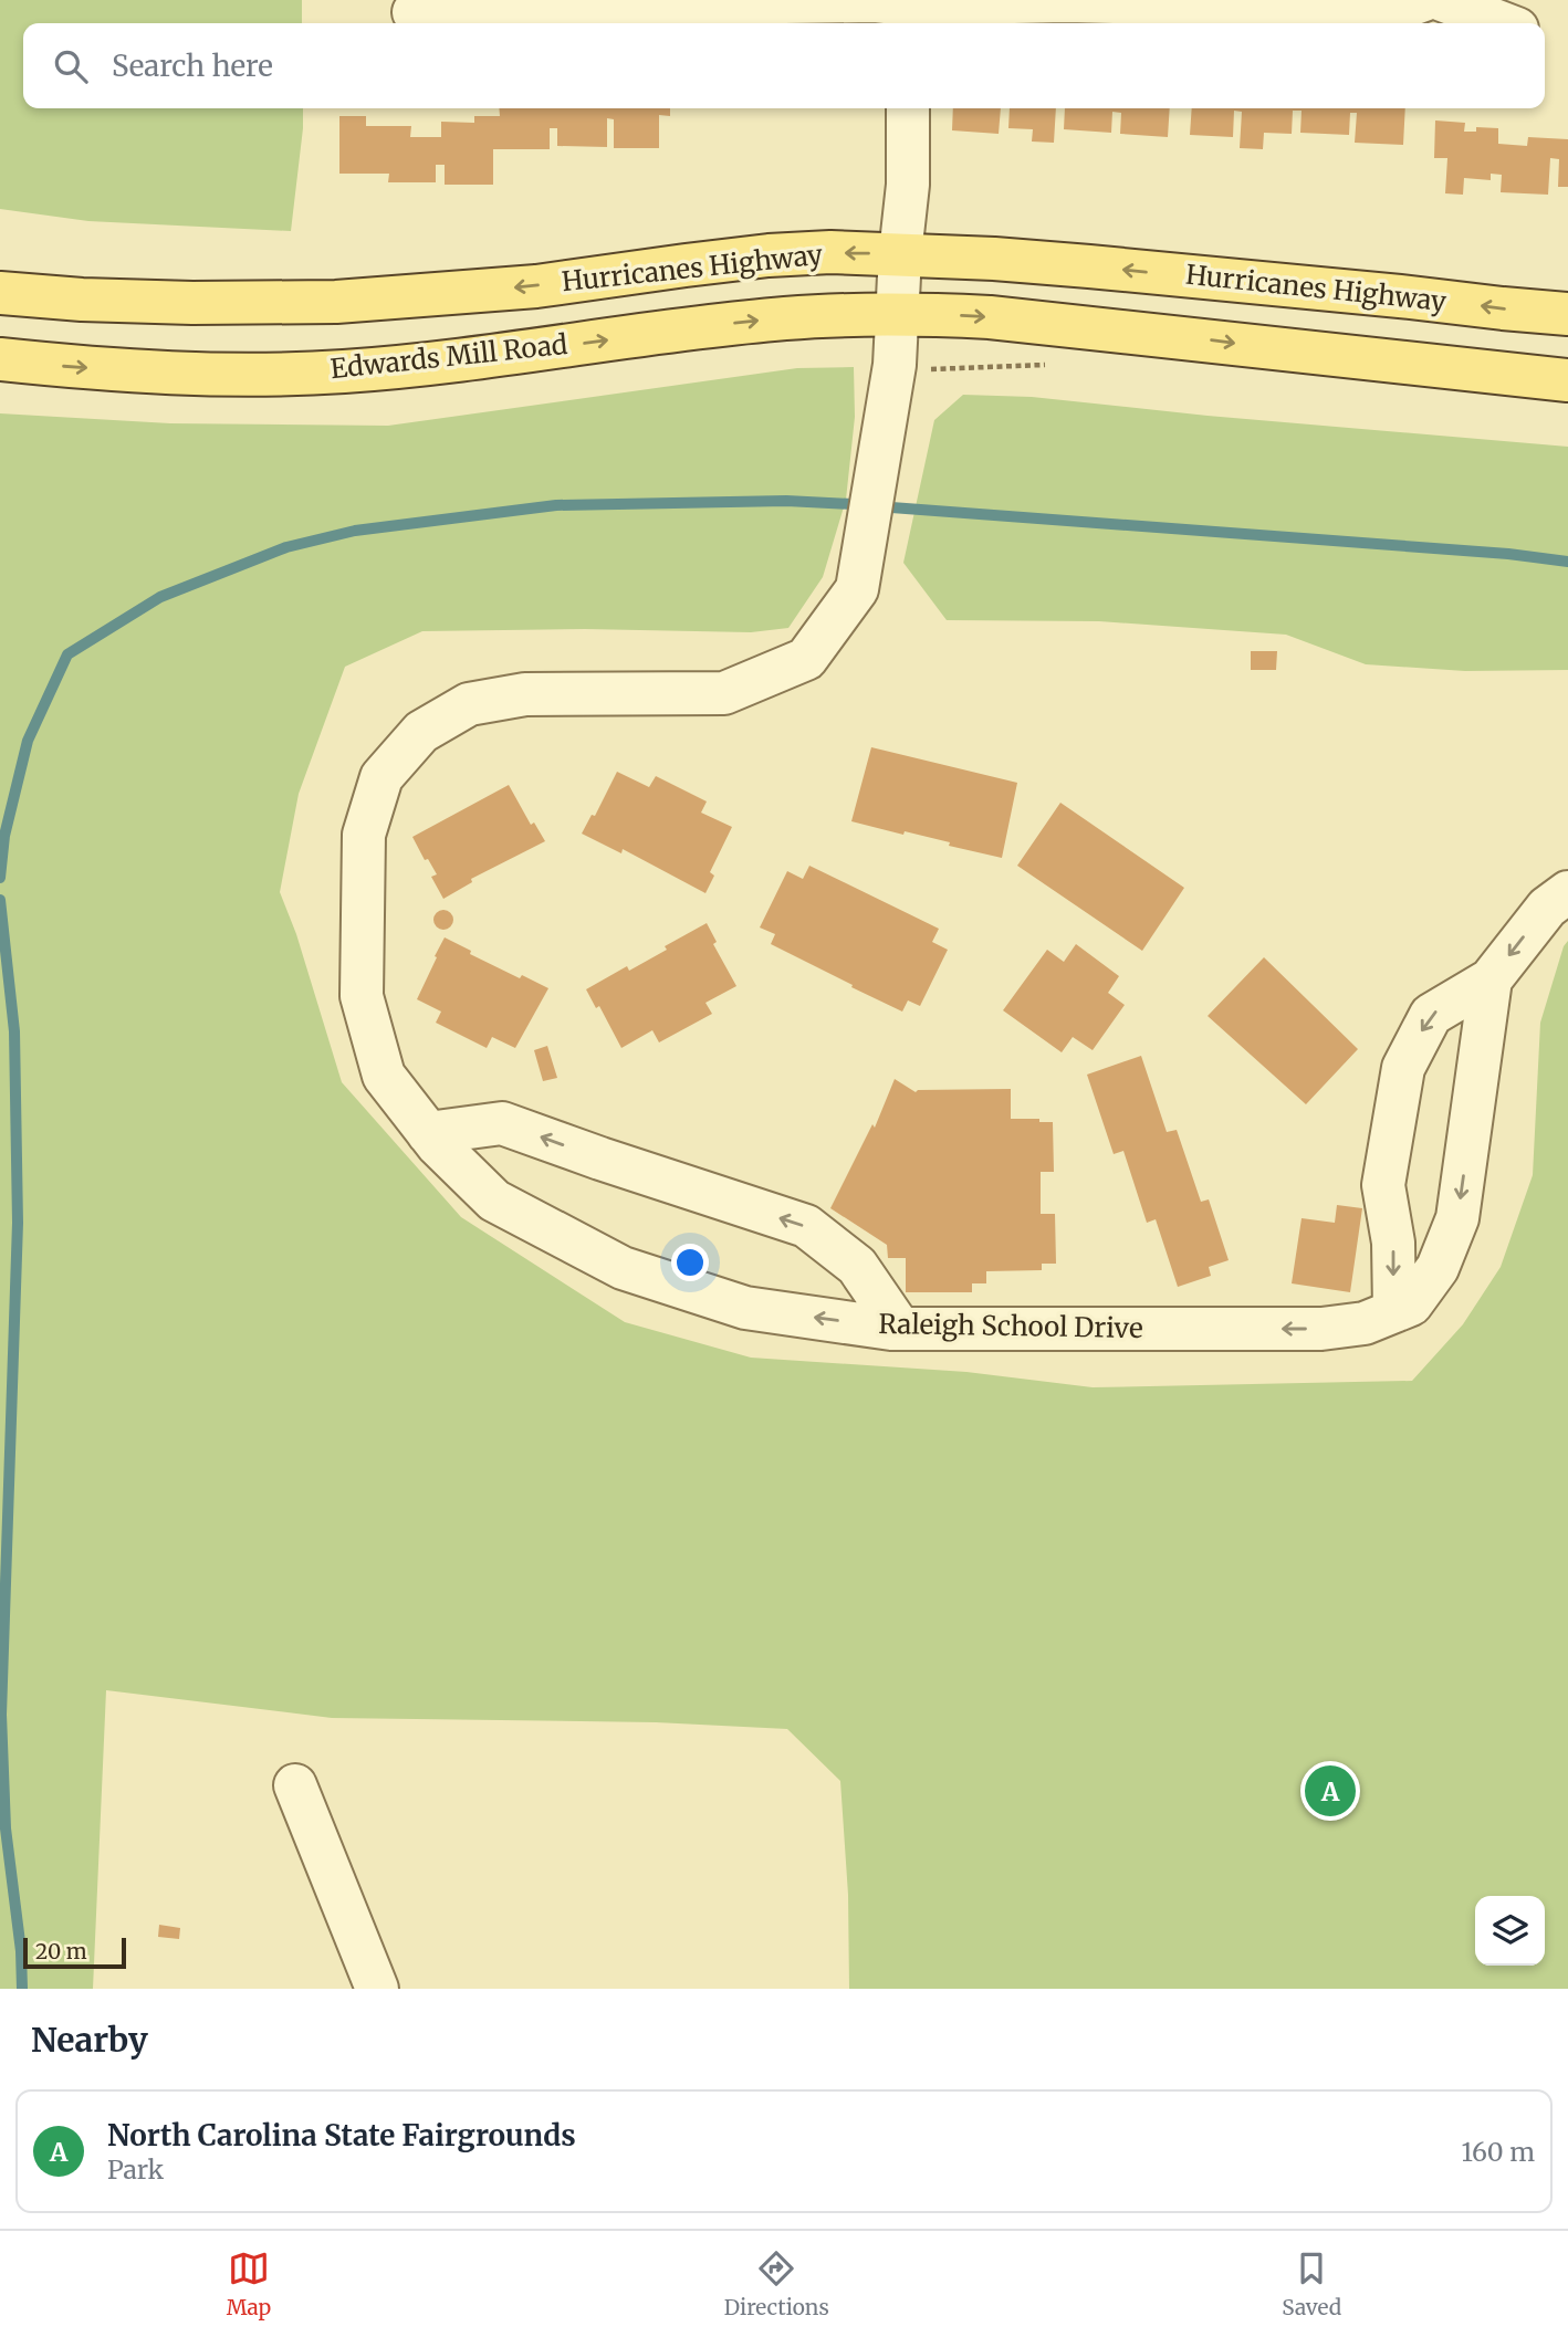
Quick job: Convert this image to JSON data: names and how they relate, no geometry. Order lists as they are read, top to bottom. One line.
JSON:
{"streets":{"main road":["Hurricanes Highway","Edwards Mill Road"],"street":["Raleigh School Drive"]},"crossings":[["Hurricanes Highway","Raleigh School Drive"],["Edwards Mill Road","Raleigh School Drive"]],"one_way":["Edwards Mill Road"],"scale_bar":"20 m","page":{"search":"Search here","pins":"A","scale":"20 m","heading":"Nearby","list":[{"mark":"A","name":"North Carolina State Fairgrounds","note":"Park","value":"160 m"}],"nav":["Map","Directions","Saved"]}}
